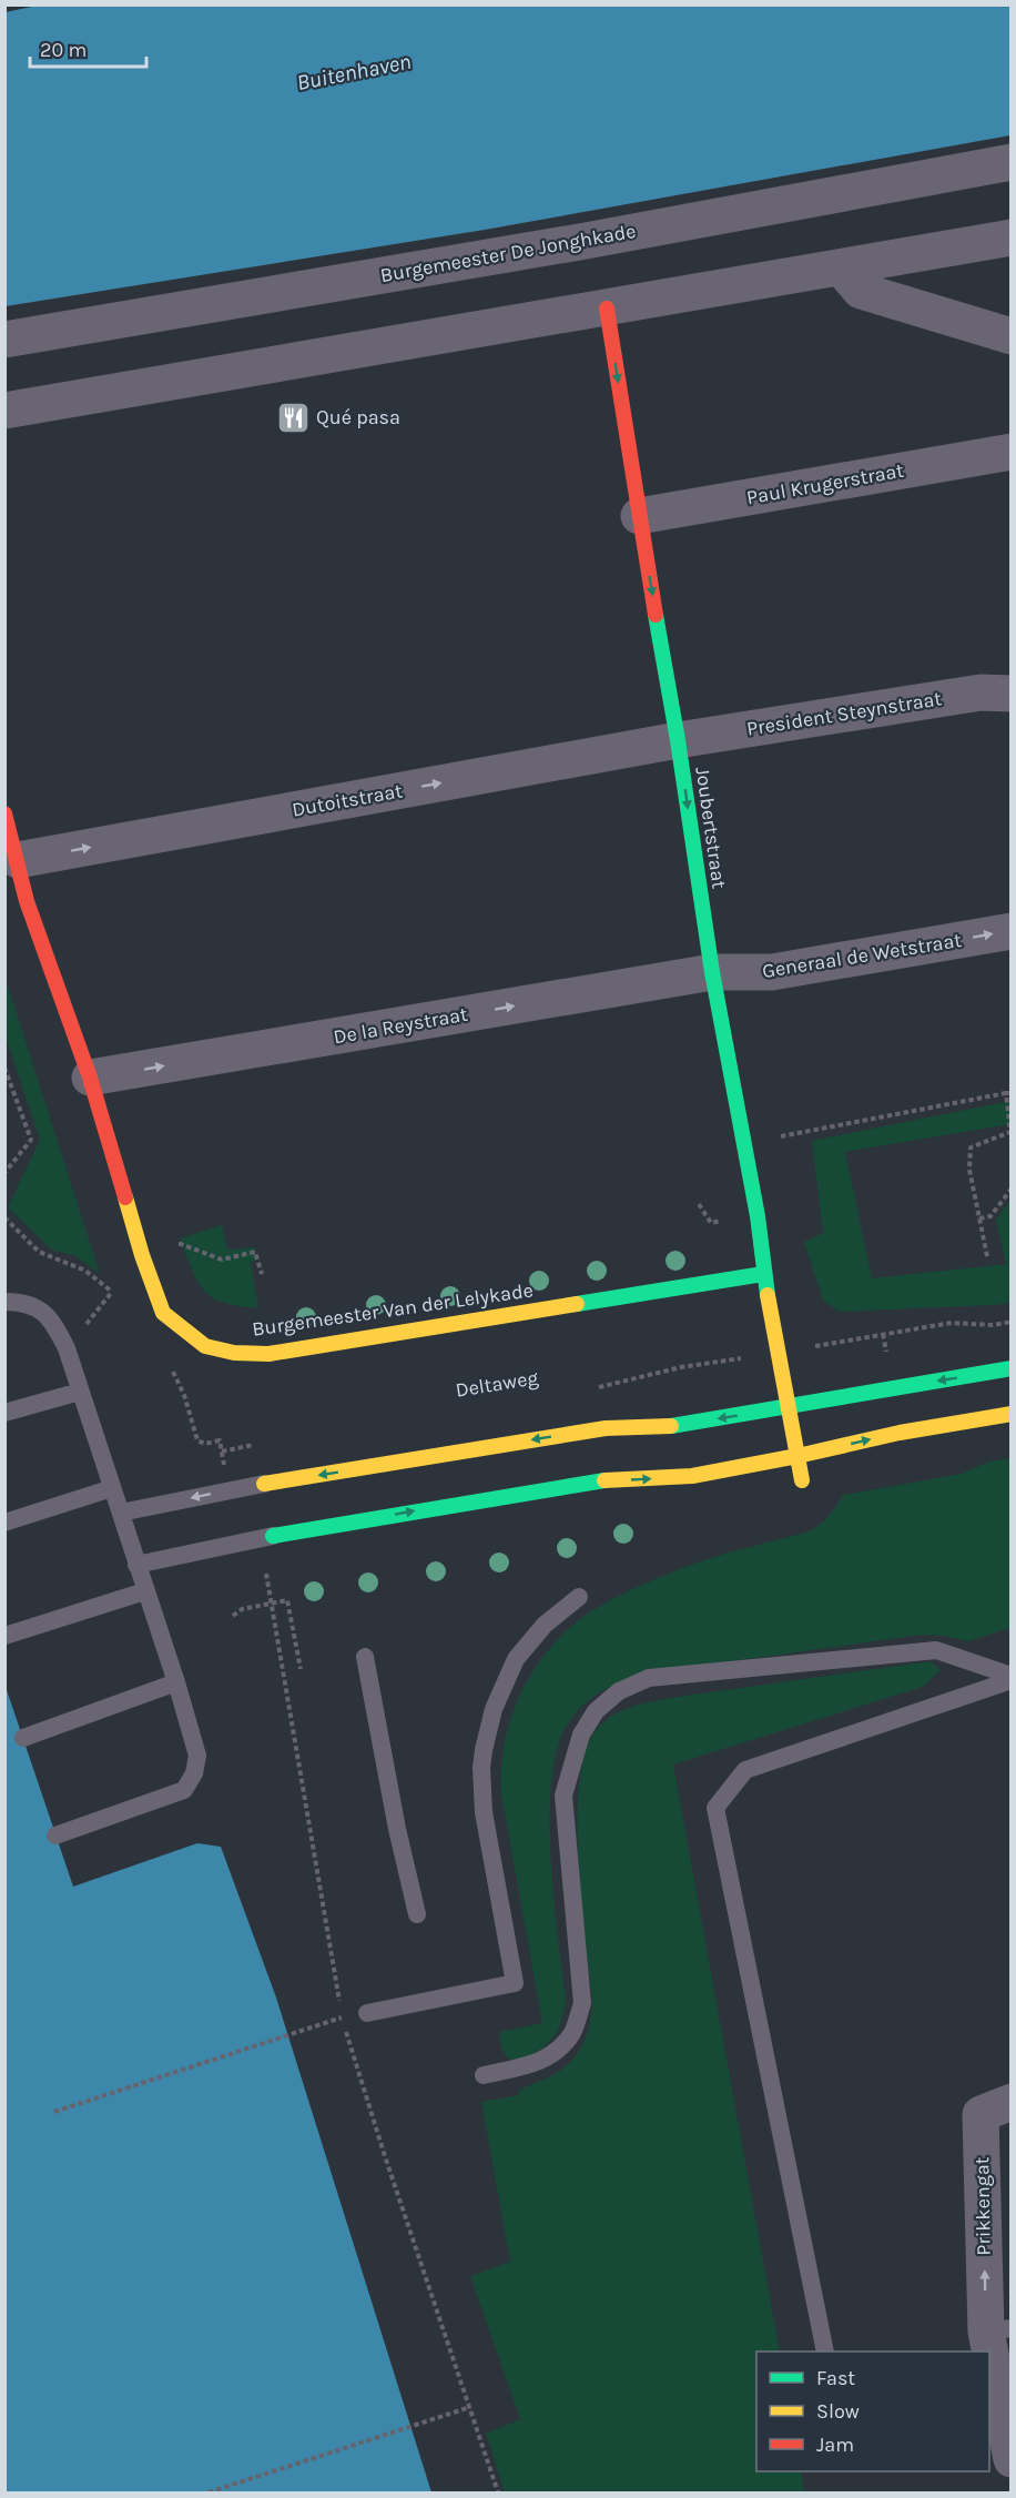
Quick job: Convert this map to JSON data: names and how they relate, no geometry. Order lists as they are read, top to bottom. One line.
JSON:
{"streets":{"street":["Burgemeester De Jonghkade","Paul Krugerstraat","President Steynstraat","Dutoitstraat","Joubertstraat","Generaal de Wetstraat","De la Reystraat","Burgemeester Van der Lelykade","Prikkengat"]},"crossings":[["Paul Krugerstraat","Joubertstraat"],["President Steynstraat","Dutoitstraat"],["President Steynstraat","Joubertstraat"],["Dutoitstraat","Joubertstraat"],["Dutoitstraat","Burgemeester Van der Lelykade"],["Joubertstraat","Generaal de Wetstraat"],["Joubertstraat","De la Reystraat"],["Joubertstraat","Burgemeester Van der Lelykade"],["Generaal de Wetstraat","De la Reystraat"],["De la Reystraat","Burgemeester Van der Lelykade"]],"one_way":["Dutoitstraat","Joubertstraat","Generaal de Wetstraat","De la Reystraat","Prikkengat"],"water":["Buitenhaven"],"places":{"restaurant":["Qué pasa"]},"legend":["Fast","Slow","Jam"],"scale_bar":"20 m"}
